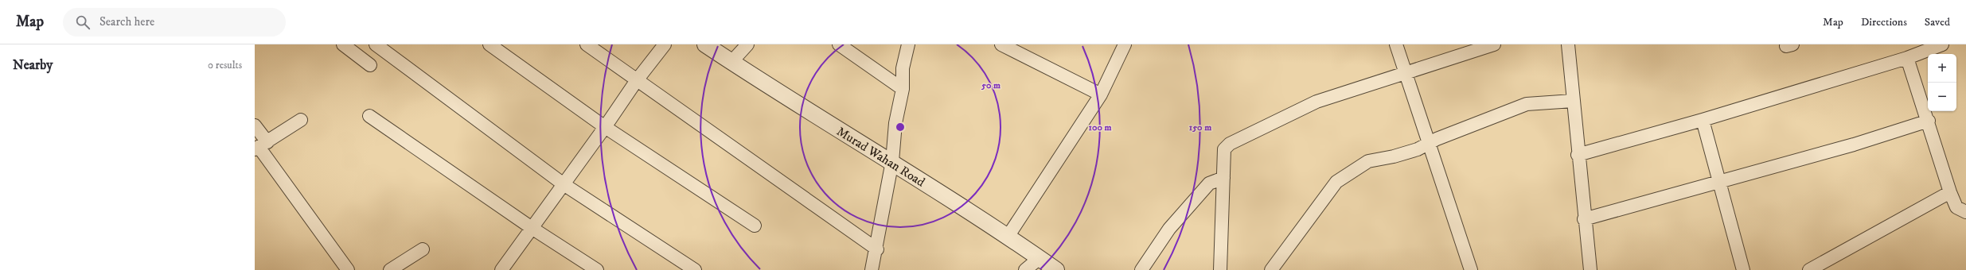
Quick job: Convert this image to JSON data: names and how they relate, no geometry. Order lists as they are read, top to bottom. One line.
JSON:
{"streets":{"street":["Murad Wahan Road"]},"page":{"header":"Map","search":"Search here","nav":["Map","Directions","Saved"],"heading":["Nearby","0 results"],"map_buttons":["+","−"]},"rings":["50 m","100 m","150 m"]}
